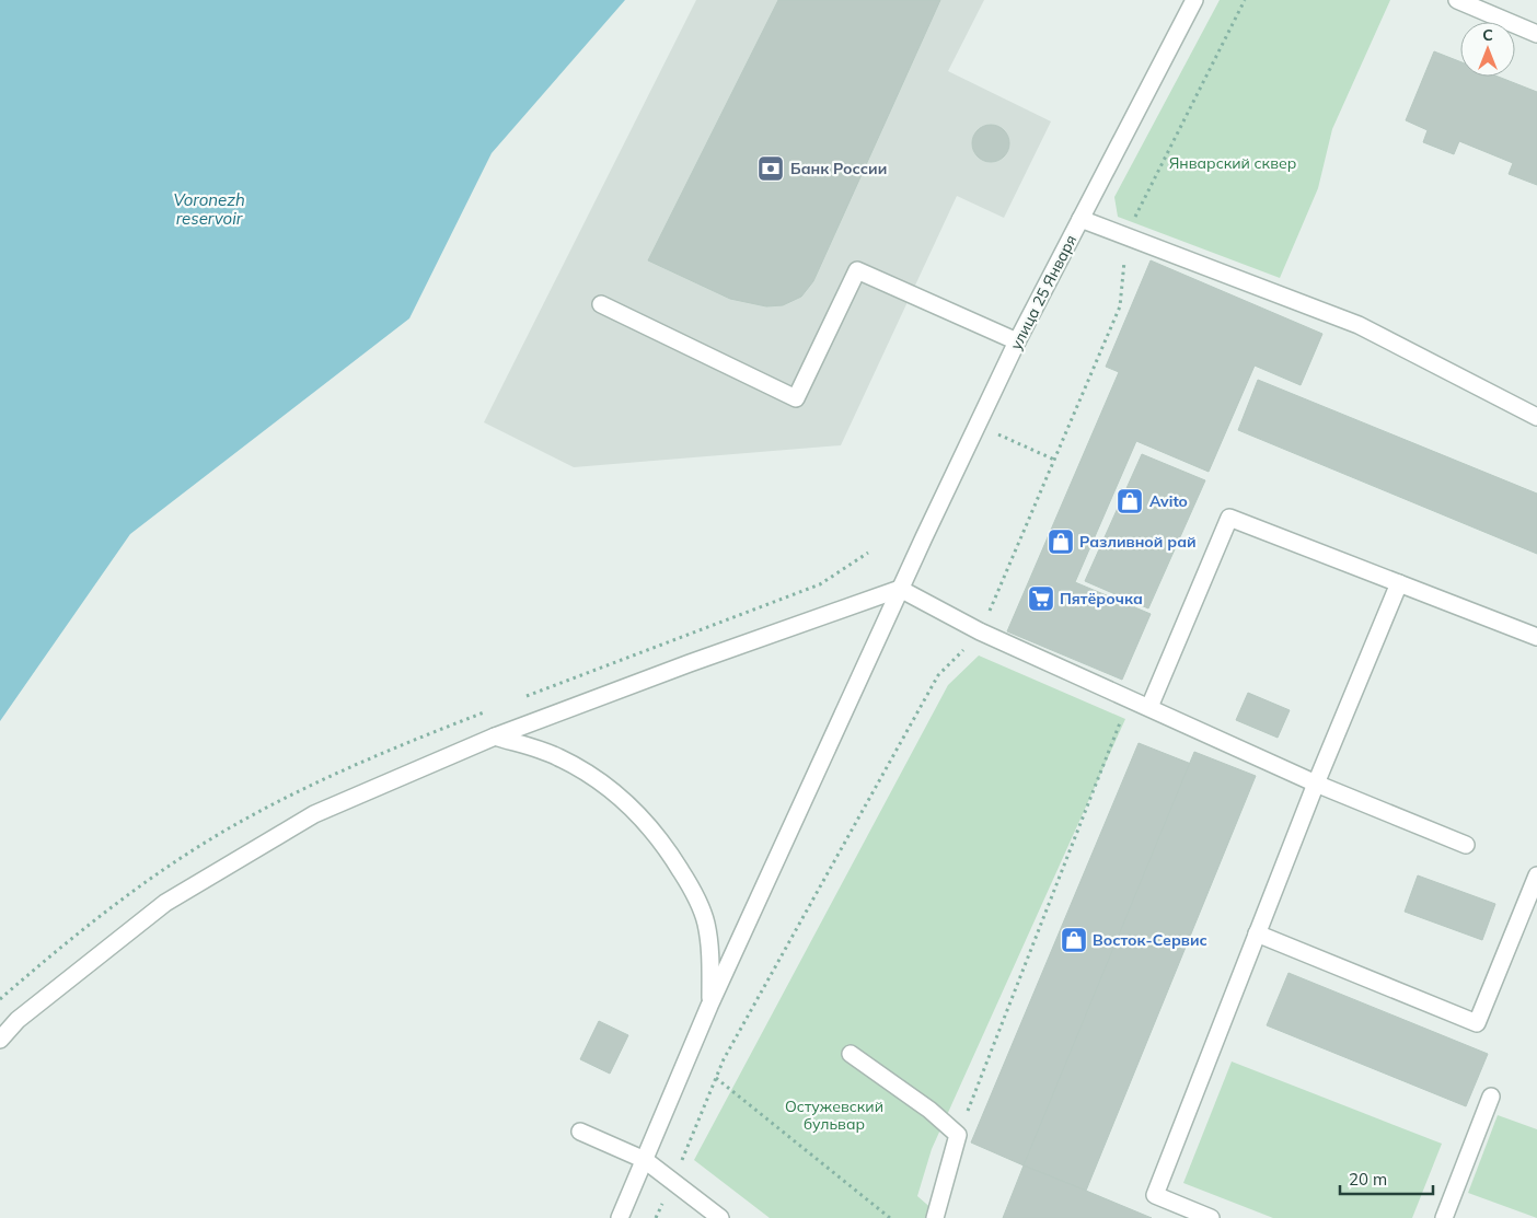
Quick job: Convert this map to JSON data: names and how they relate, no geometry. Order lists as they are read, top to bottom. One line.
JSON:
{"streets":{"street":["улица 25 Января"]},"water":["Voronezh reservoir"],"parks":["Январский сквер","Остужевский бульвар"],"places":{"bank":["Банк России"],"shop":["Avito","Разливной рай","Восток-Сервис"],"supermarket":["Пятёрочка"]},"scale_bar":"20 m","north":"top"}
